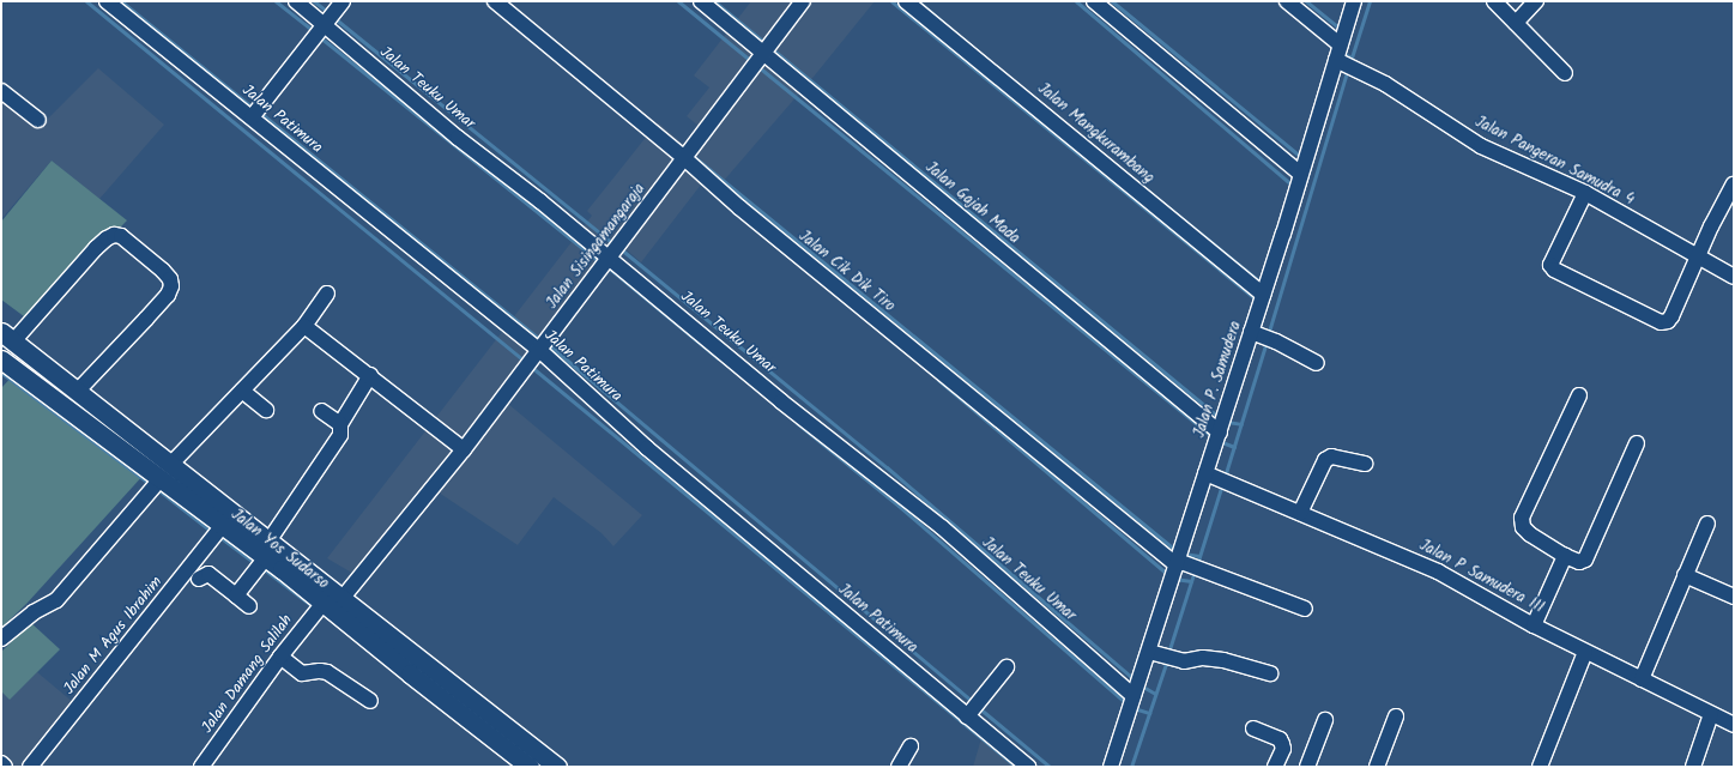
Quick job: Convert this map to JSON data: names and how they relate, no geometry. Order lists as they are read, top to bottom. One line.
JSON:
{"streets":{"main road":["Jalan Yos Sudarso"],"street":["Jalan Teuku Umar","Jalan Patimura","Jalan Mangkurambang","Jalan Pangeran Samudra 4","Jalan Gajah Mada","Jalan Sisingamangaraja","Jalan Cik Dik Tiro","Jalan P. Samudera","Jalan P Samudera III","Jalan M Agus Ibrahim","Jalan Damang Salilah"]},"crossings":[["Jalan Teuku Umar","Jalan Sisingamangaraja"],["Jalan Teuku Umar","Jalan P. Samudera"],["Jalan Patimura","Jalan Sisingamangaraja"],["Jalan Mangkurambang","Jalan P. Samudera"],["Jalan Pangeran Samudra 4","Jalan P. Samudera"],["Jalan Gajah Mada","Jalan Sisingamangaraja"],["Jalan Gajah Mada","Jalan P. Samudera"],["Jalan Sisingamangaraja","Jalan Cik Dik Tiro"],["Jalan Sisingamangaraja","Jalan Yos Sudarso"],["Jalan Cik Dik Tiro","Jalan P. Samudera"],["Jalan P. Samudera","Jalan P Samudera III"],["Jalan Yos Sudarso","Jalan M Agus Ibrahim"],["Jalan Yos Sudarso","Jalan Damang Salilah"]]}
